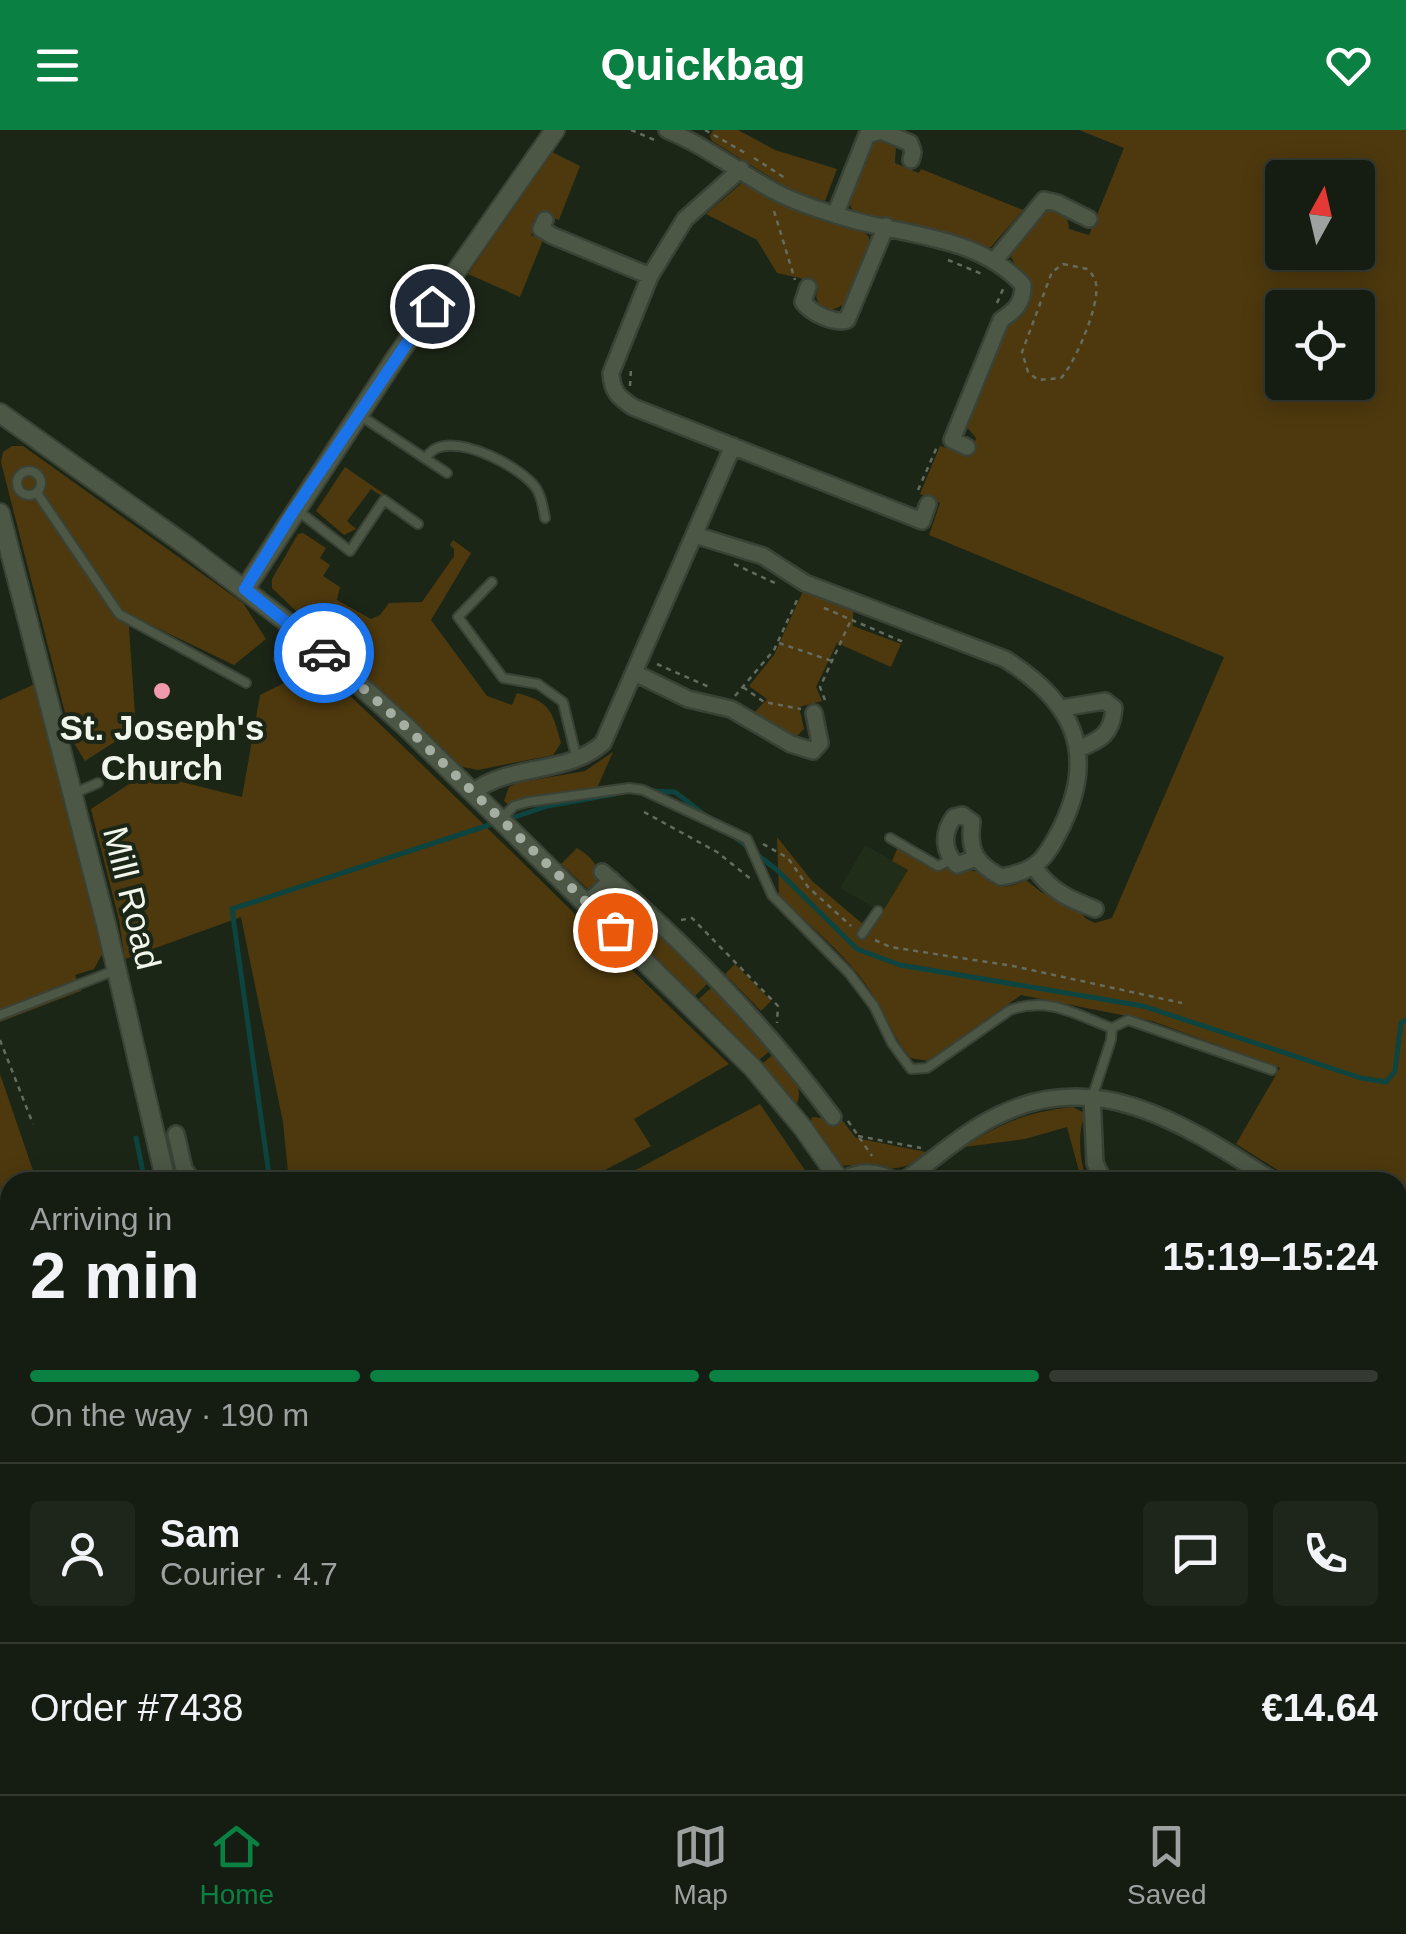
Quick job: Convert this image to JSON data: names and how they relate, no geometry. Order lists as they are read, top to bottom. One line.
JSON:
{"streets":{"street":["Mill Road"]},"places":["St. Joseph's Church"],"north":"top","page":{"header":"Quickbag","heading":["2 min","Arriving in","15:19–15:24"],"panel":["Sam","Courier · 4.7","Order #7438","€14.64"],"bar":"On the way · 190 m","tabs":["Home","Map","Saved"]}}
